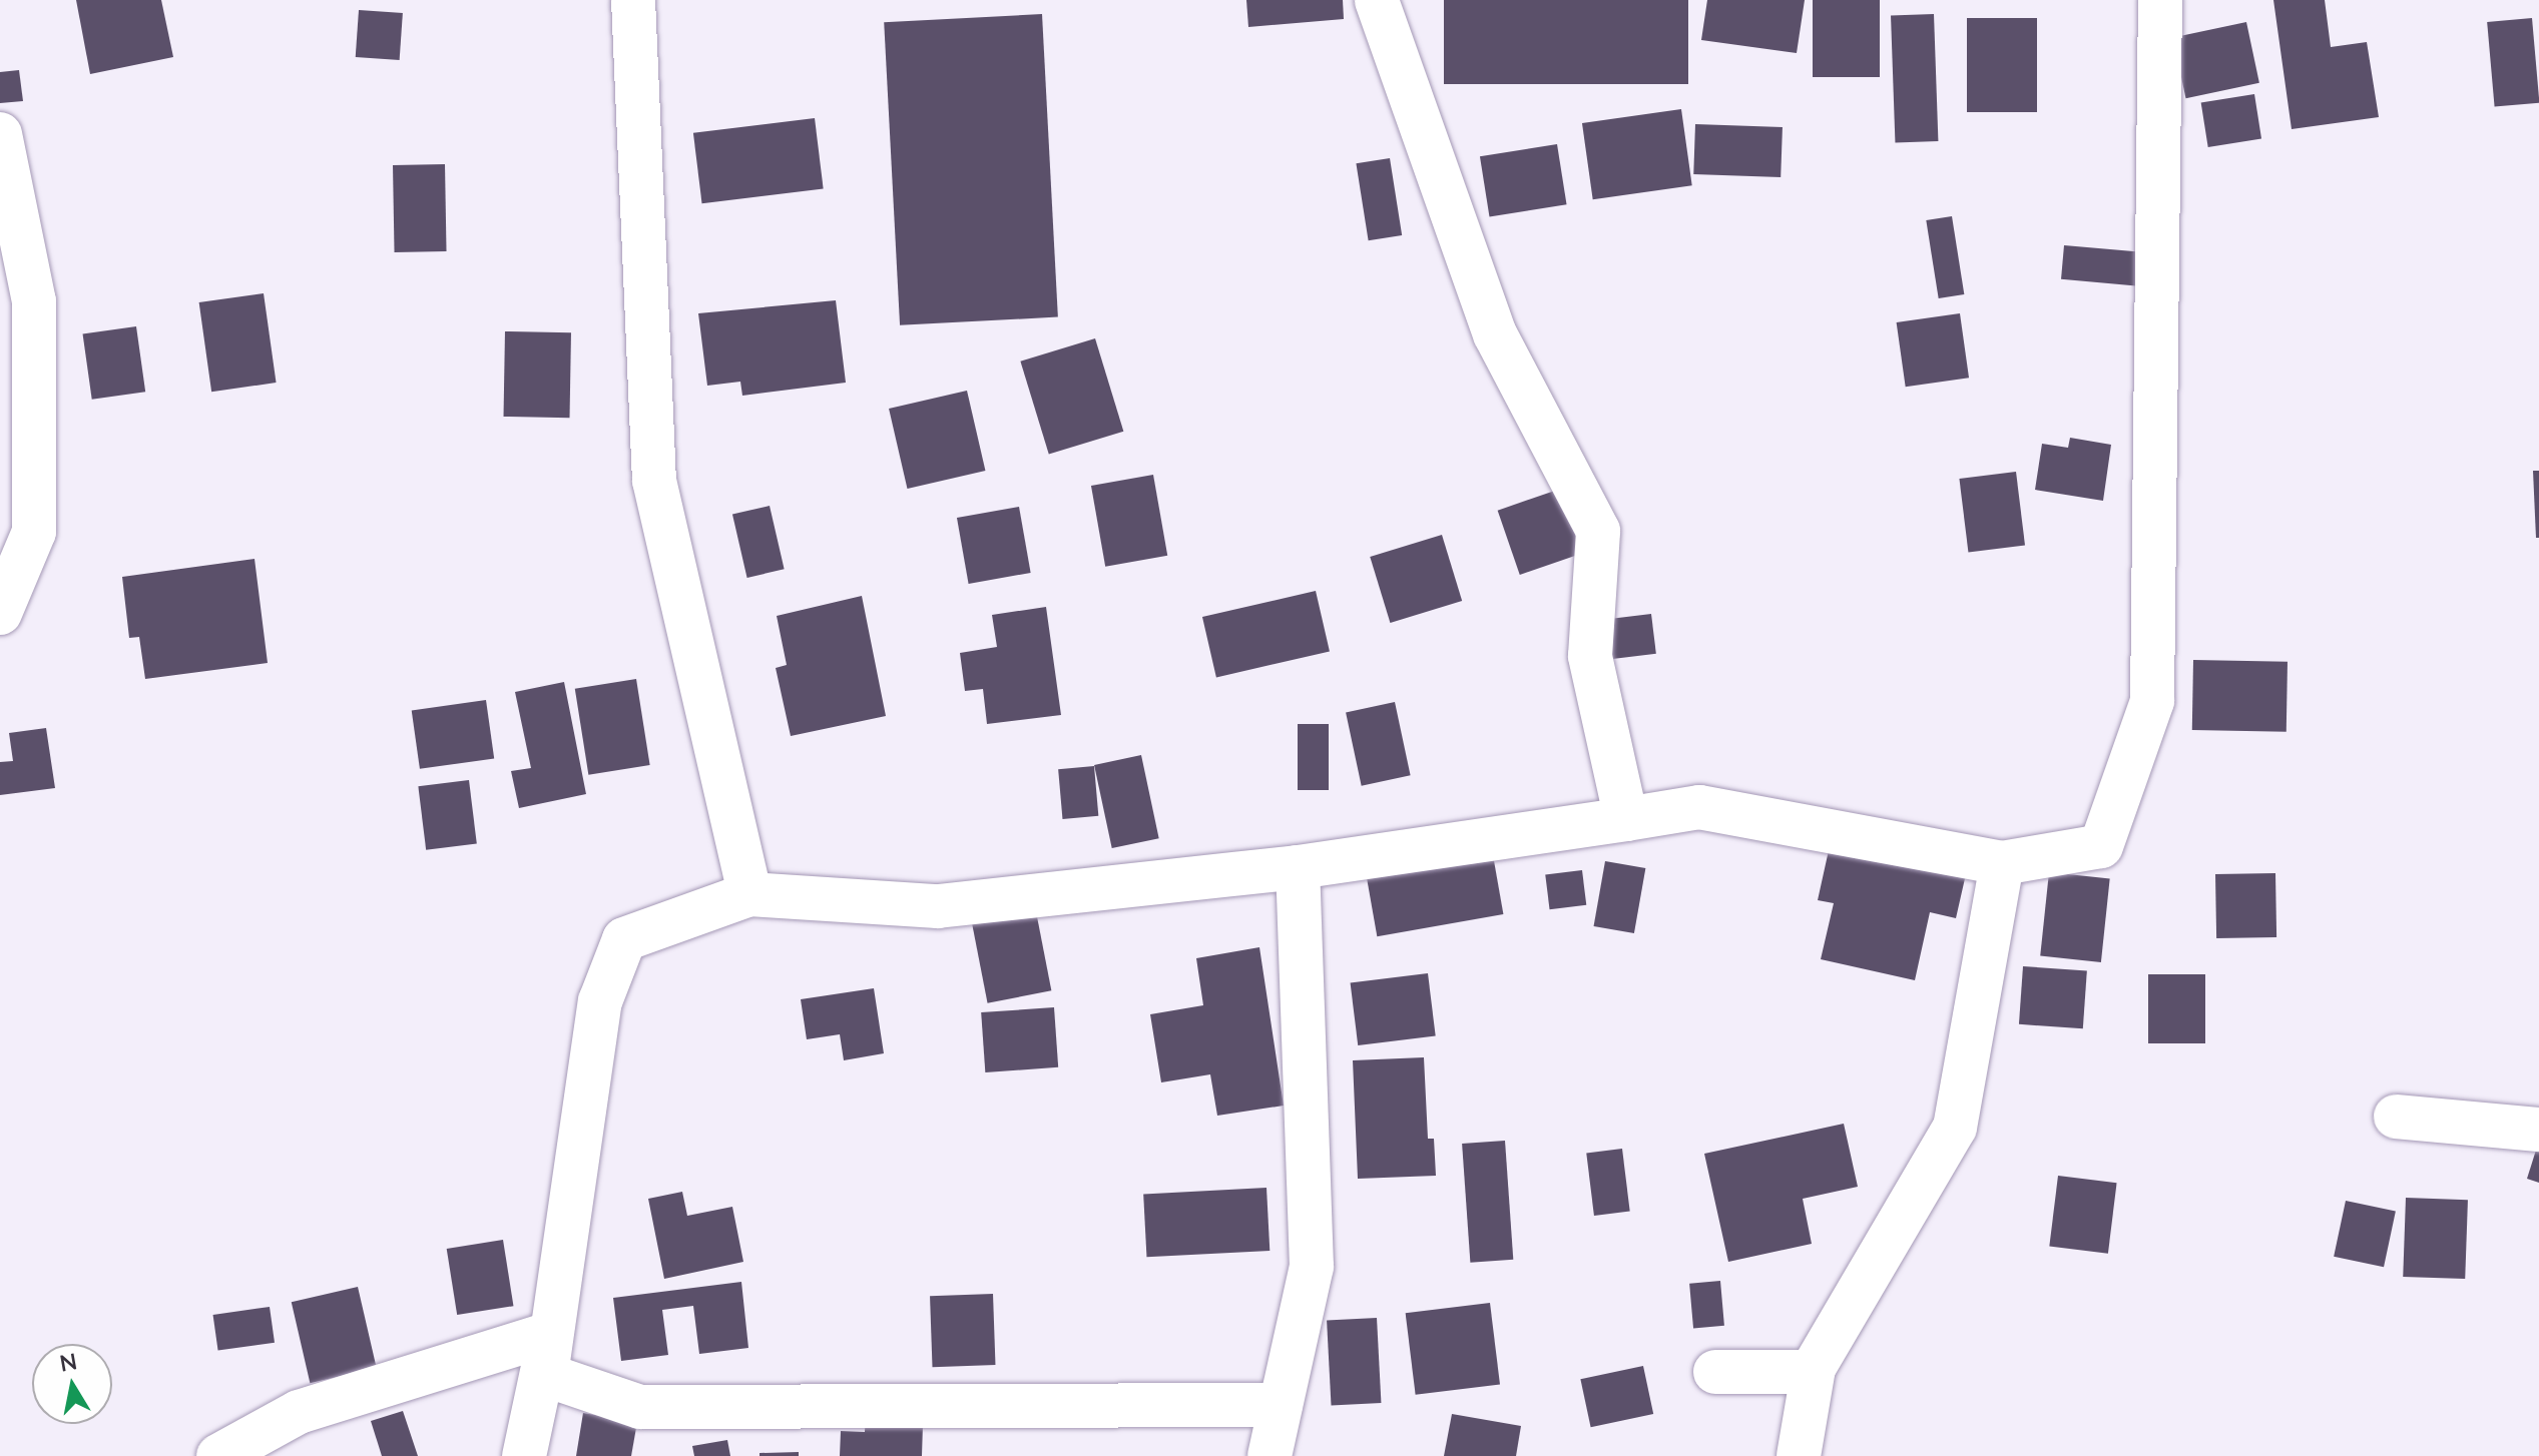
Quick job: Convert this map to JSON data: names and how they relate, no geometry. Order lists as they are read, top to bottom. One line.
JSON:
{"north":"top"}
